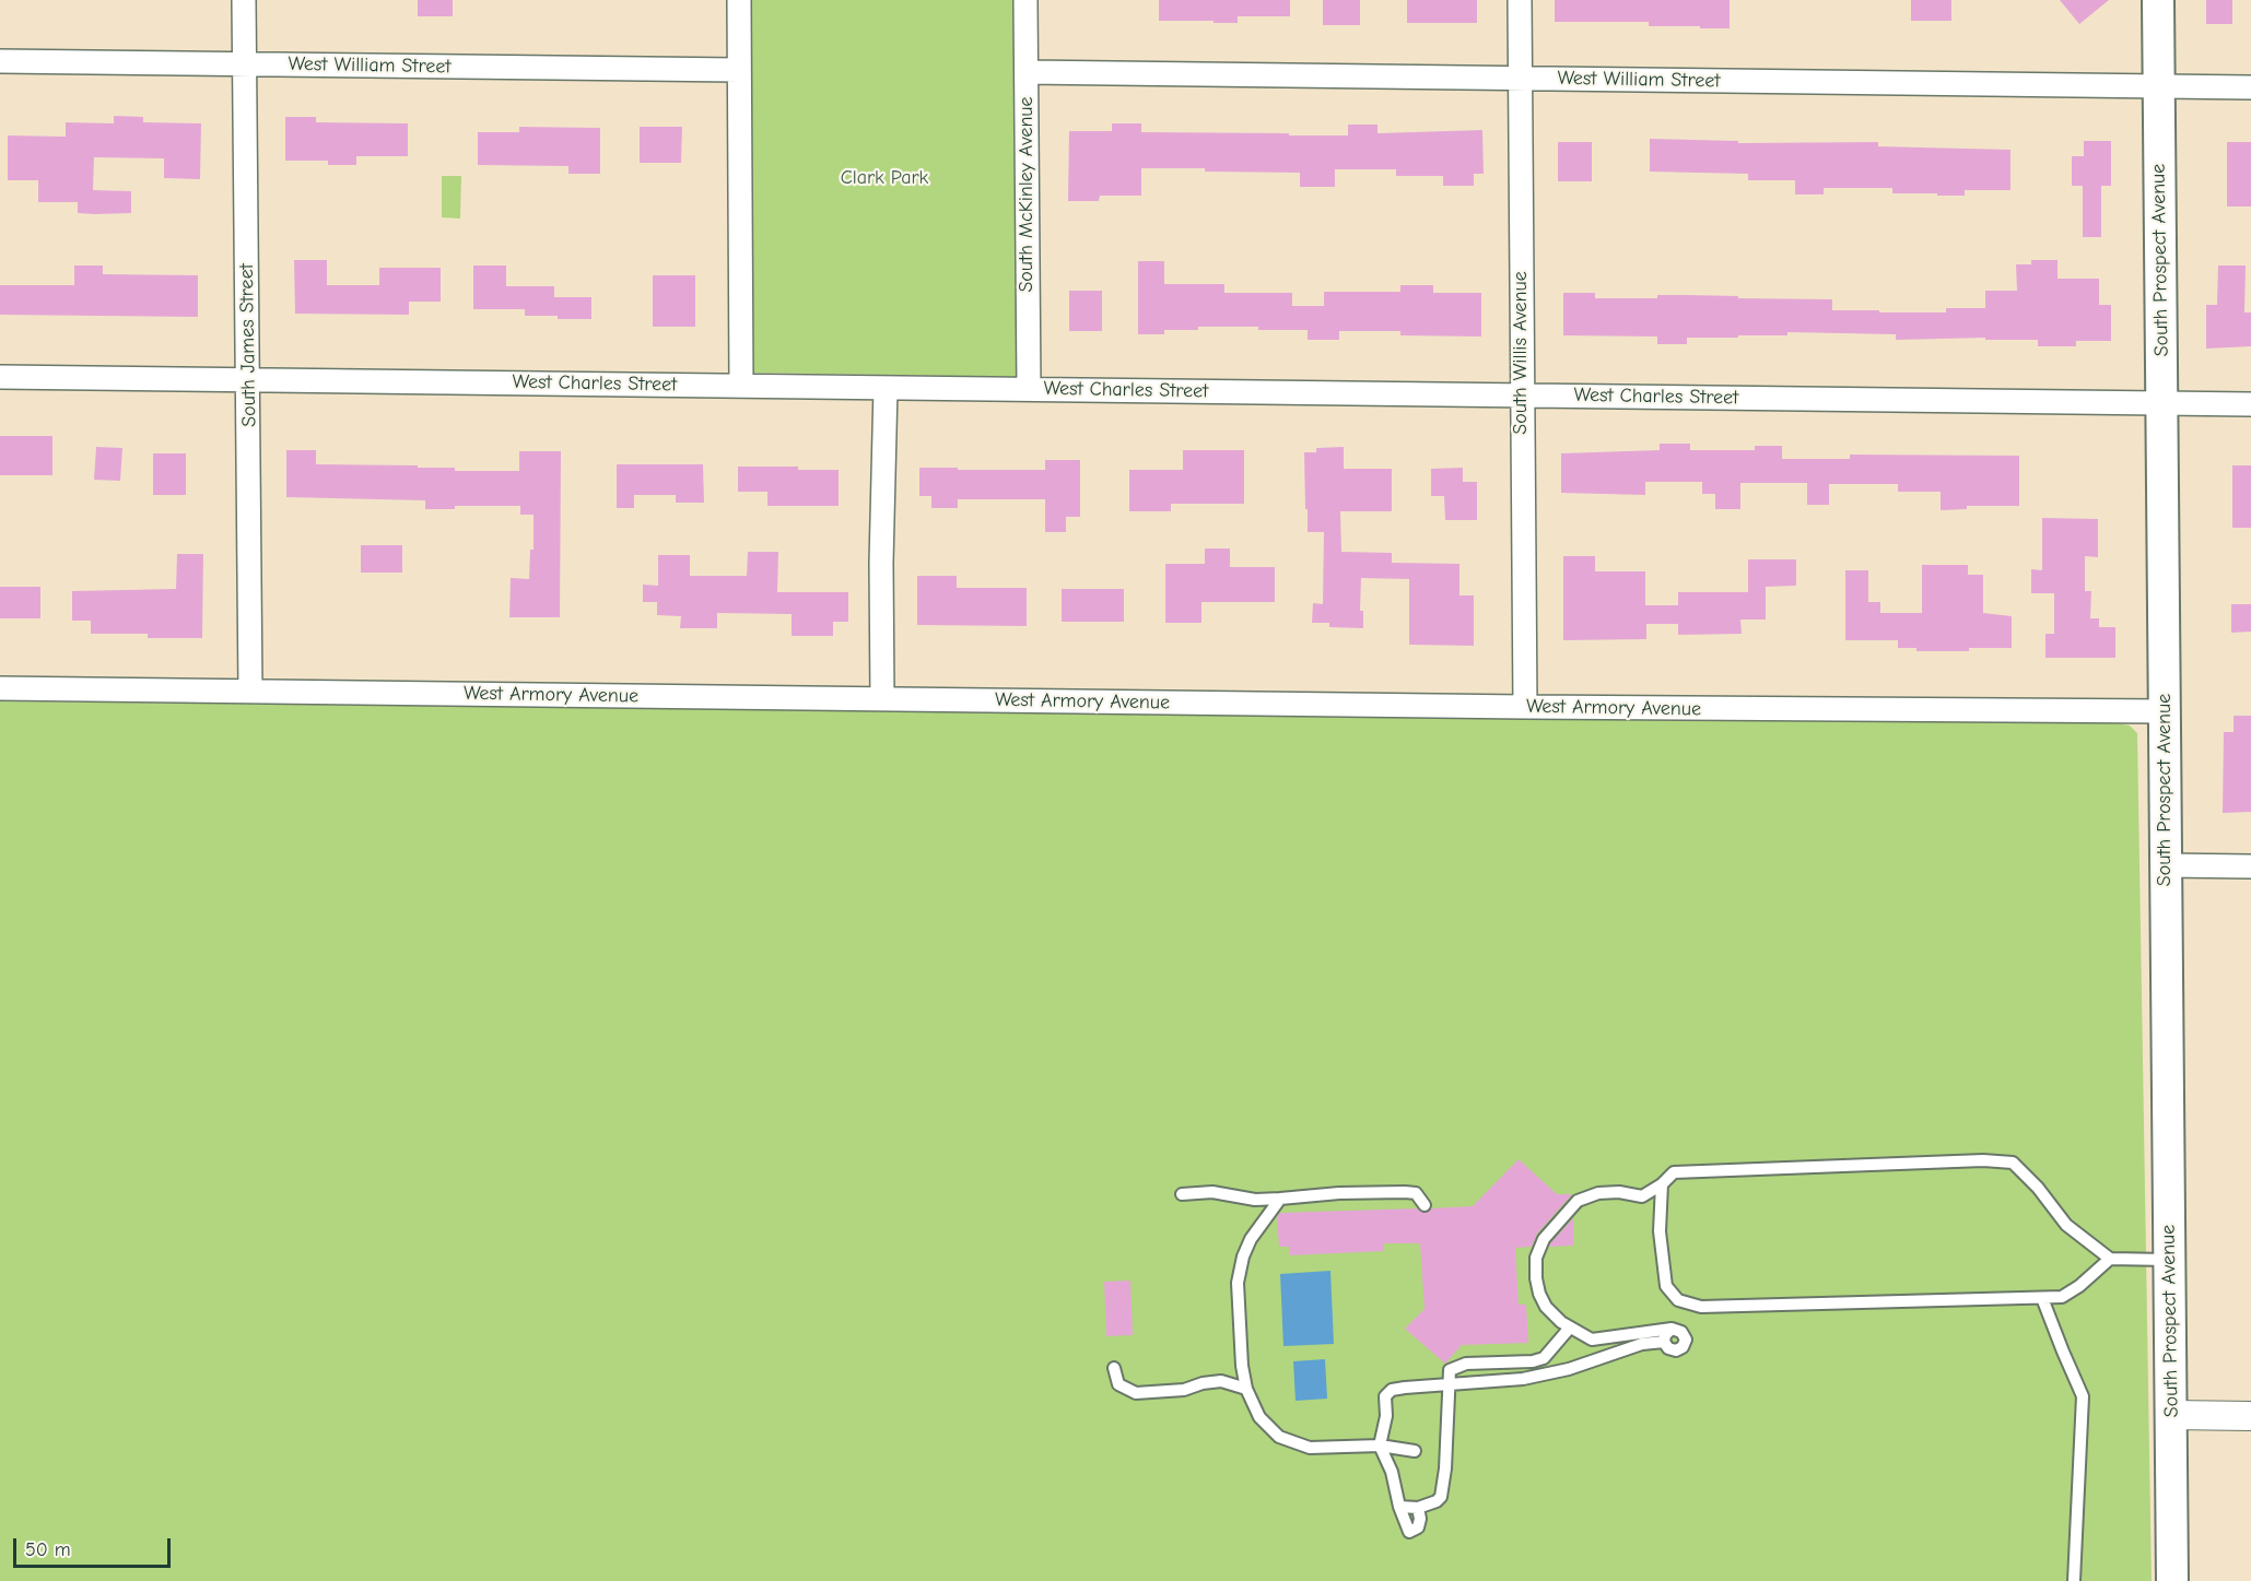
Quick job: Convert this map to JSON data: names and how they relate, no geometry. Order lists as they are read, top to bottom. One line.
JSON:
{"streets":{"main road":["South Prospect Avenue"],"street":["West William Street","South McKinley Avenue","South James Street","South Willis Avenue","West Charles Street","West Armory Avenue"]},"crossings":[["West William Street","South McKinley Avenue"],["West William Street","South Prospect Avenue"],["West William Street","South James Street"],["West William Street","South Willis Avenue"],["South McKinley Avenue","West Charles Street"],["South Prospect Avenue","West Charles Street"],["South Prospect Avenue","West Armory Avenue"],["South James Street","West Charles Street"],["South James Street","West Armory Avenue"],["South Willis Avenue","West Charles Street"],["South Willis Avenue","West Armory Avenue"]],"parks":["Clark Park"],"scale_bar":"50 m"}
